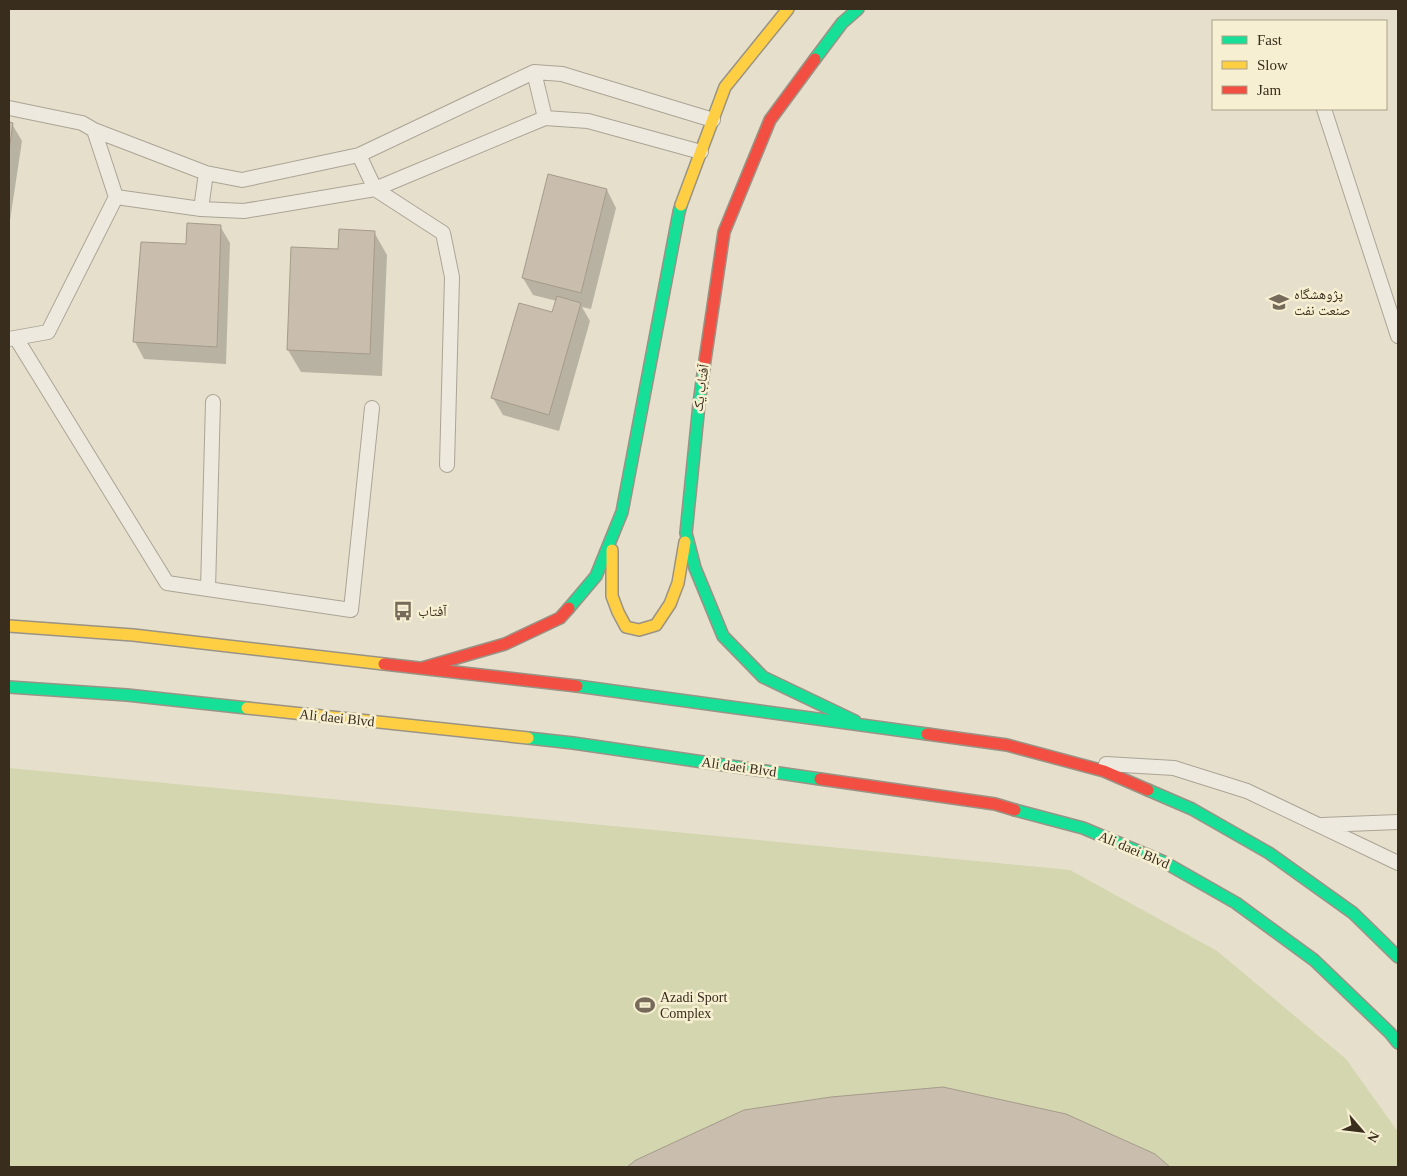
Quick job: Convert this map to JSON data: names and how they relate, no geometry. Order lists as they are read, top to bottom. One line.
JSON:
{"streets":{"main road":["آفتاب یک","Ali daei Blvd"]},"places":{"school or university":["پژوهشگاه صنعت نفت"],"bus stop":["آفتاب"],"sports":["Azadi Sport Complex"]},"legend":["Fast","Slow","Jam"],"north":"bottom right"}
